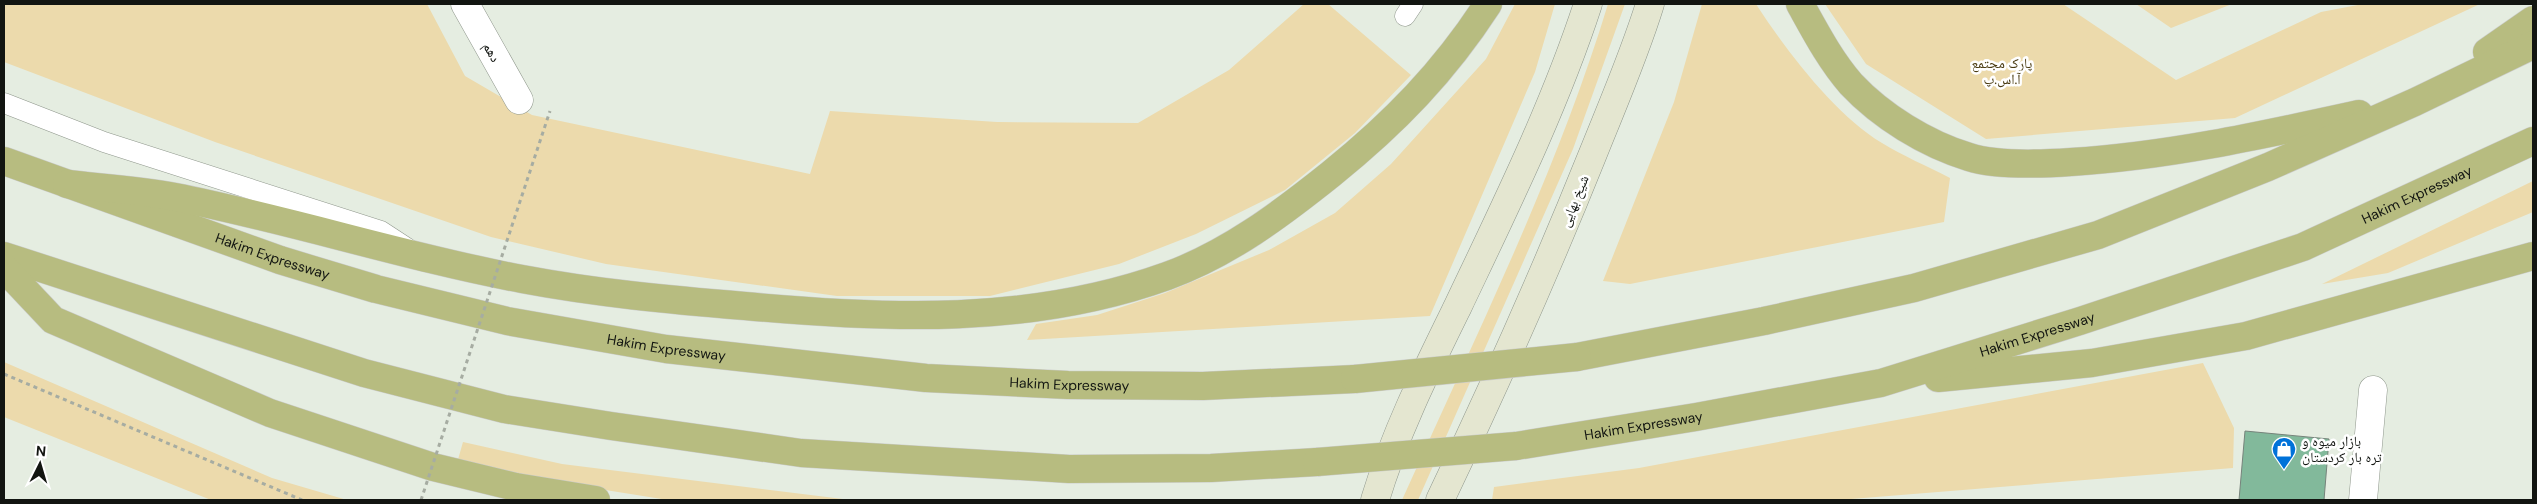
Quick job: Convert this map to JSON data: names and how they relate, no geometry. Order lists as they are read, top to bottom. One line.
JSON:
{"streets":{"highway":["Hakim Expressway"],"main road":["شیخ بهایی"],"street":["دهم"]},"parks":["پارک مجتمع آ.اس.پ"],"places":{"shop":["بازار میوه و تره بار کردستان"]},"north":"top"}
